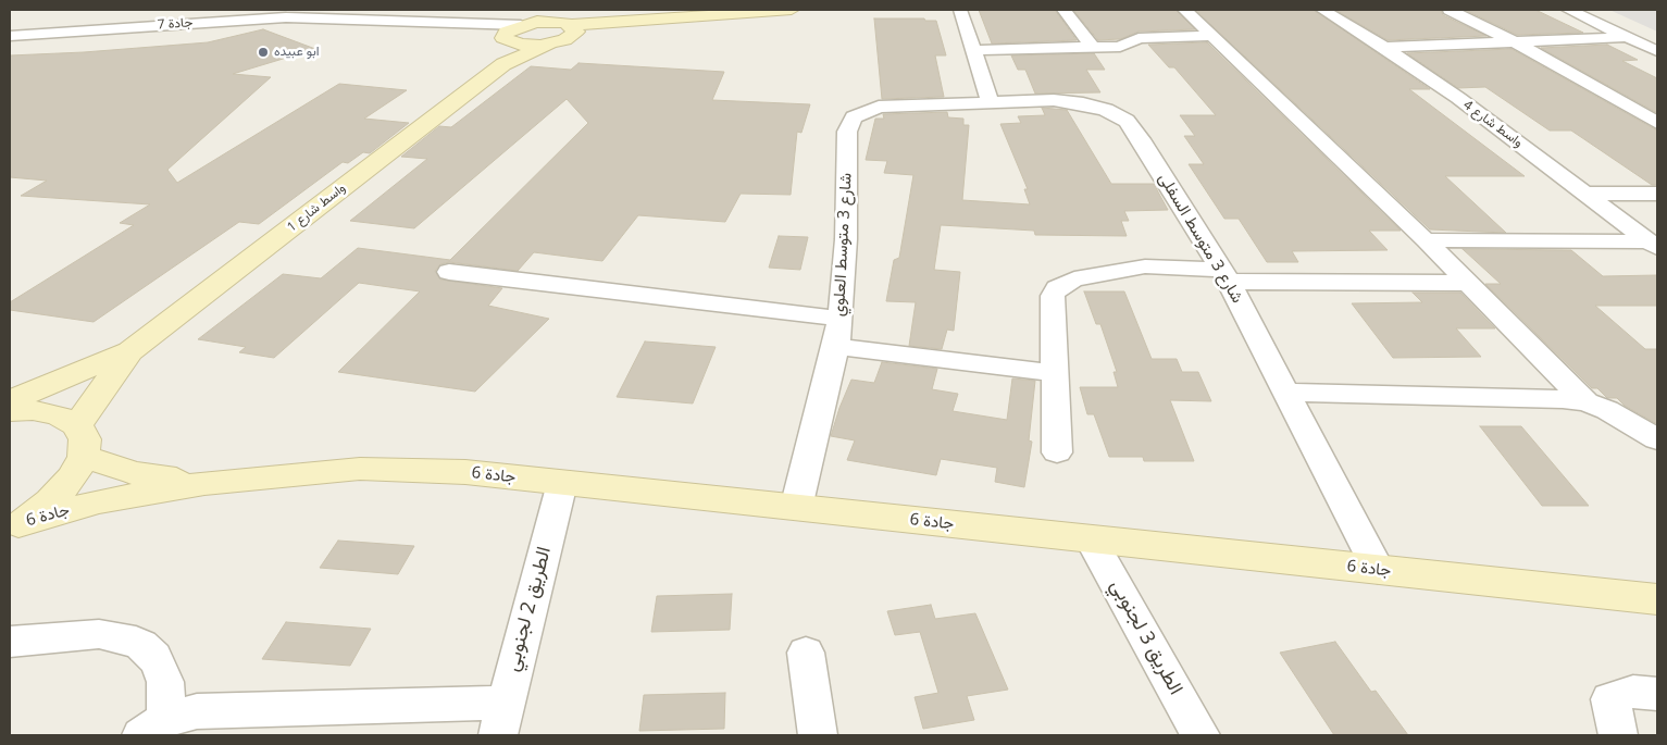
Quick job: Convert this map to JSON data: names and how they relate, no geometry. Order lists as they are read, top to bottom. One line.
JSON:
{"streets":{"main road":["واسط شارع 1","جادة 6"],"street":["جادة 7","واسط شارع 4","شارع 3 متوسط السفلى","شارع 3 متوسط العلوي","الطريق 2 لجنوبي","الطريق 3 لجنوبي"]},"crossings":[["جادة 7","واسط شارع 1"],["واسط شارع 1","جادة 6"],["شارع 3 متوسط السفلى","شارع 3 متوسط العلوي"],["شارع 3 متوسط السفلى","جادة 6"],["شارع 3 متوسط العلوي","جادة 6"],["جادة 6","الطريق 2 لجنوبي"],["جادة 6","الطريق 3 لجنوبي"]],"places":["ابو عبيده"]}
